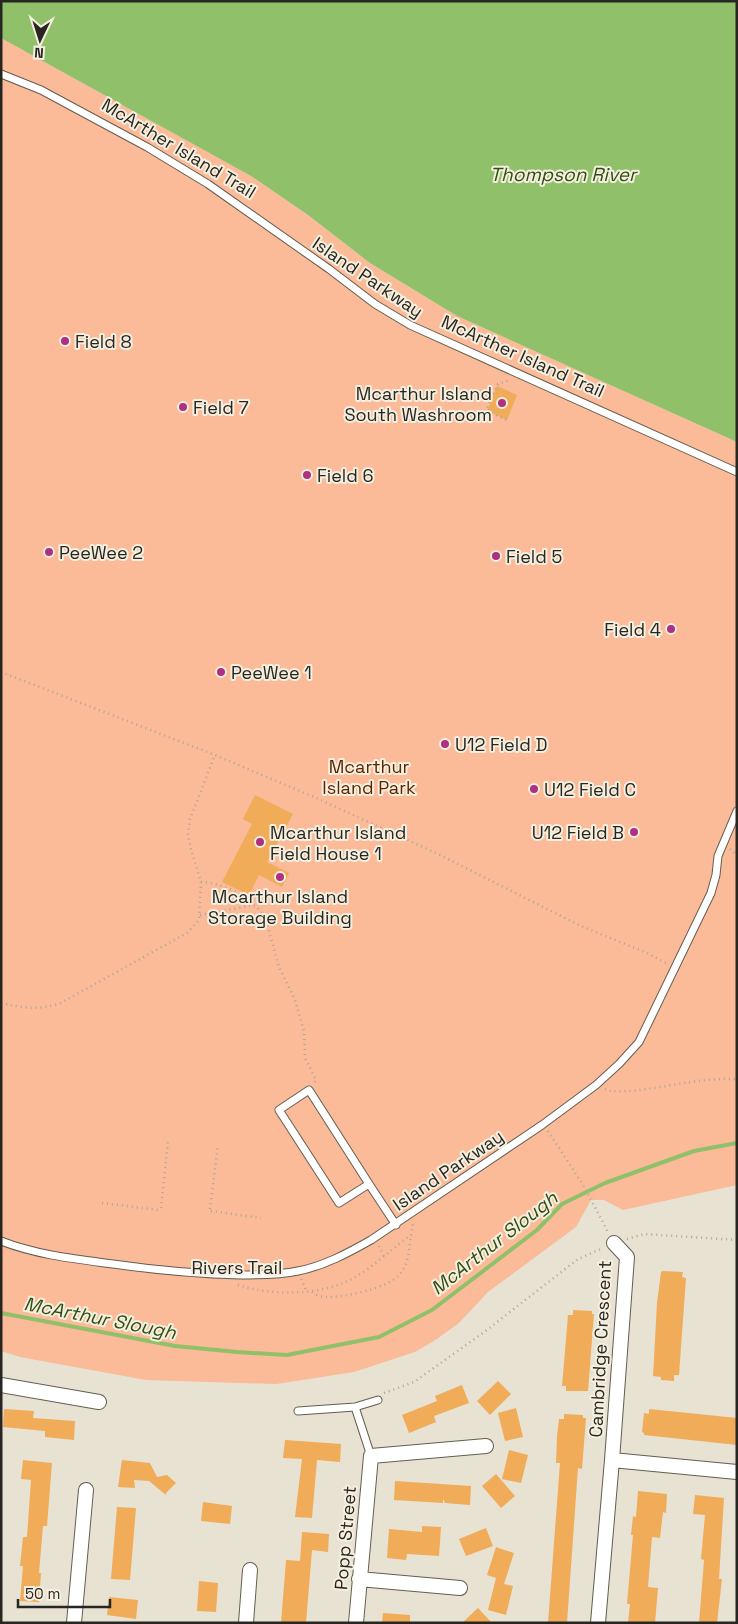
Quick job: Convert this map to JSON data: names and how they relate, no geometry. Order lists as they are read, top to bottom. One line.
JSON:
{"streets":{"street":["Cambridge Crescent","Popp Street"],"lane":["Island Parkway"],"path":["Rivers Trail"]},"water":["Thompson River","McArthur Slough"],"parks":["Mcarthur Island Park"],"places":["Field 8","Mcarthur Island South Washroom","Field 7","Field 6","PeeWee 2","Field 5","Field 4","PeeWee 1","U12 Field D","U12 Field C","U12 Field B","Mcarthur Island Field House 1","Mcarthur Island Storage Building"],"scale_bar":"50 m","north":"bottom"}
